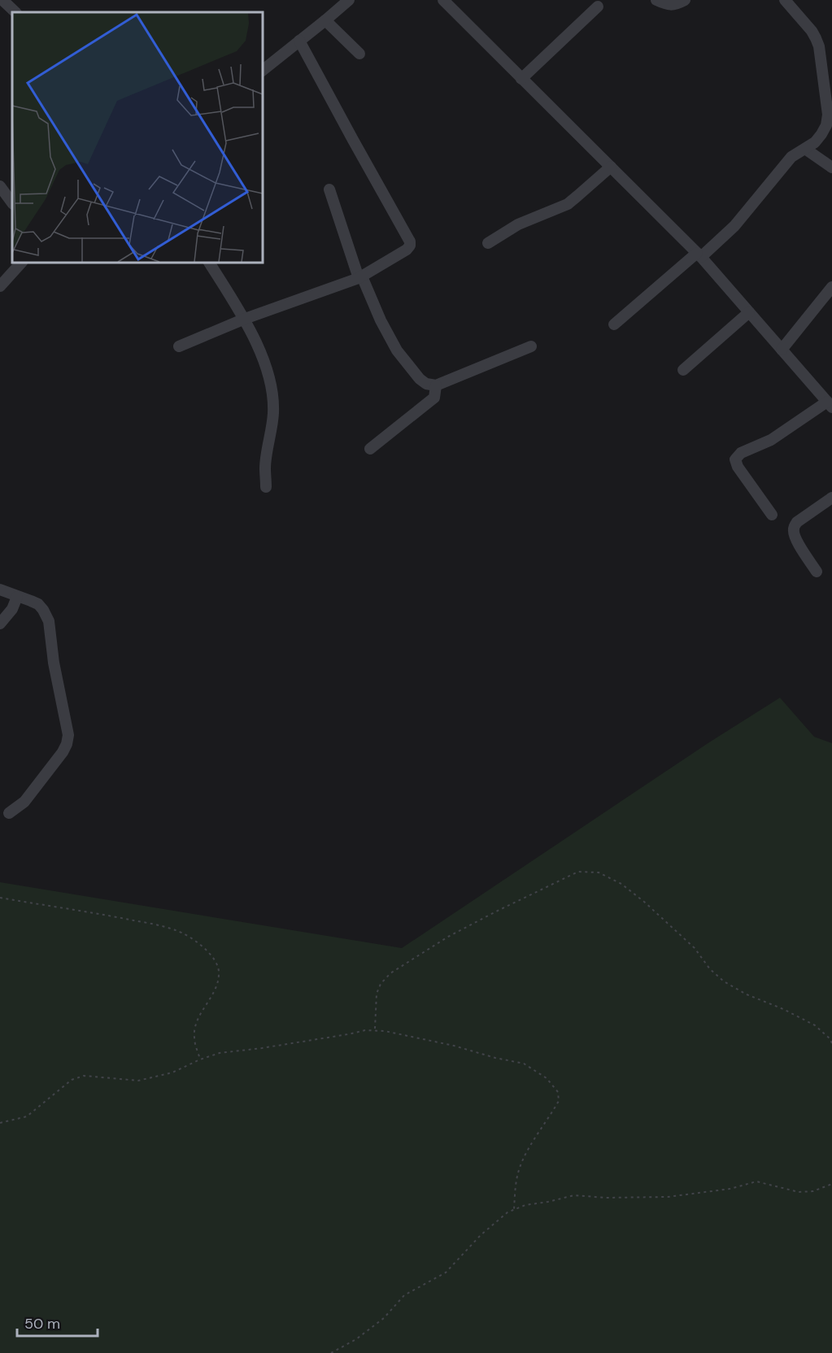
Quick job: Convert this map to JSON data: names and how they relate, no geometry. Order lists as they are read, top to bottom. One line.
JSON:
{"scale_bar":"50 m"}
